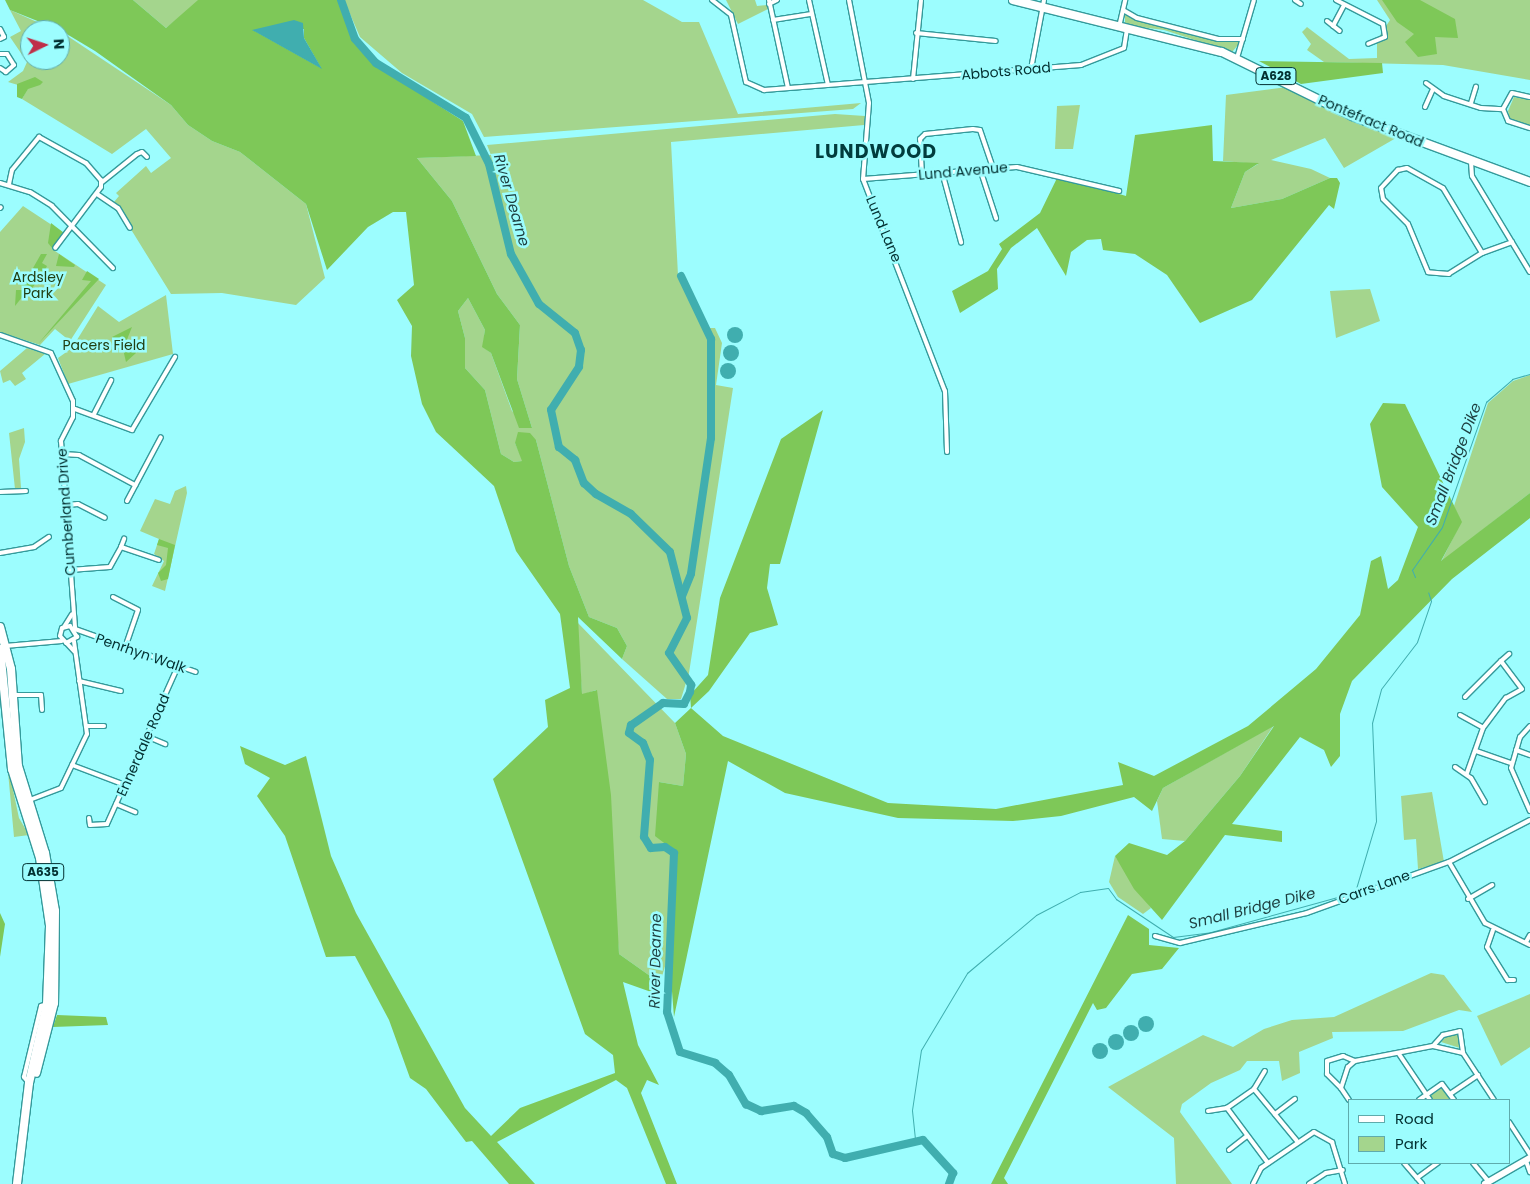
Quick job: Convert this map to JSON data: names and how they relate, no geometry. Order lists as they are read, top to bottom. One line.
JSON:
{"streets":{"highway":["A628","Pontefract Road","A635"],"street":["Abbots Road","Lund Avenue","Lund Lane","Cumberland Drive","Penrhyn Walk","Ennerdale Road","Carrs Lane"]},"crossings":[["Abbots Road","Pontefract Road"],["Abbots Road","Lund Lane"],["Lund Avenue","Lund Lane"],["Cumberland Drive","Penrhyn Walk"],["Cumberland Drive","A635"],["Penrhyn Walk","Ennerdale Road"]],"districts":["LUNDWOOD"],"water":["River Dearne","Small Bridge Dike"],"parks":["Ardsley Park","Pacers Field"],"legend":["Road","Park"],"north":"right"}
